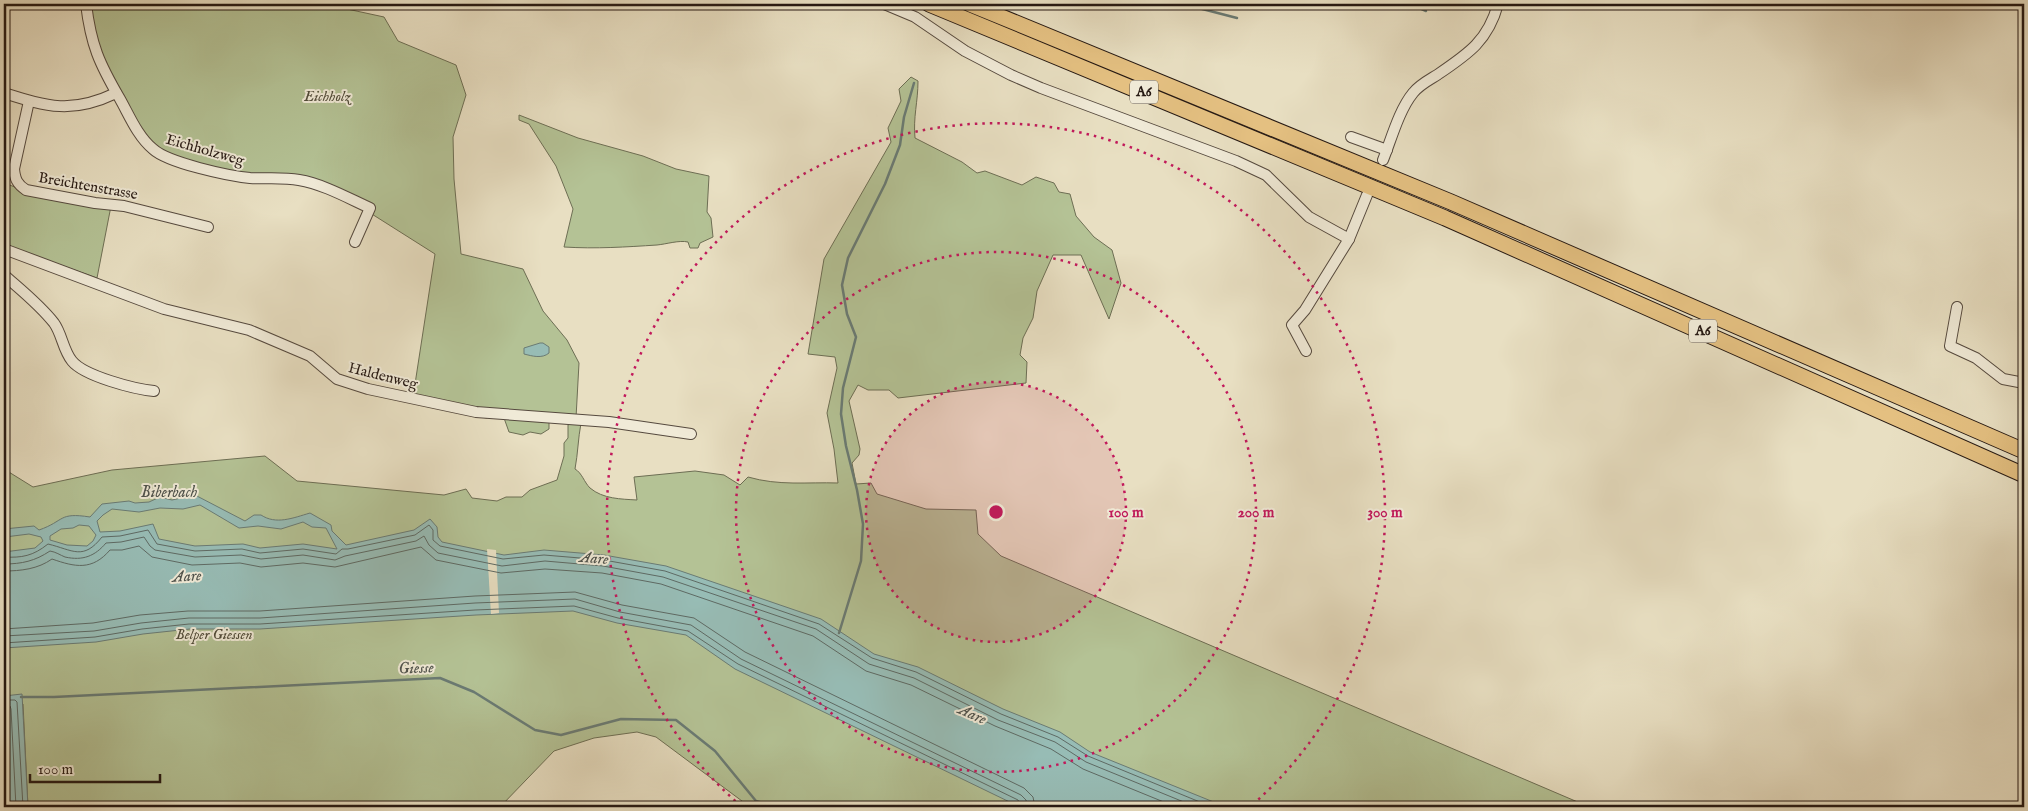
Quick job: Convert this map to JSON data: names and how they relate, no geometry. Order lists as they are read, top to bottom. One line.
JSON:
{"streets":{"highway":["A6"],"street":["Eichholzweg","Breichtenstrasse","Haldenweg"]},"water":["Biberbach","Aare","Giesse"],"parks":["Eichholz","Belper Giessen"],"scale_bar":"100 m","rings":["100 m","200 m","300 m"]}
